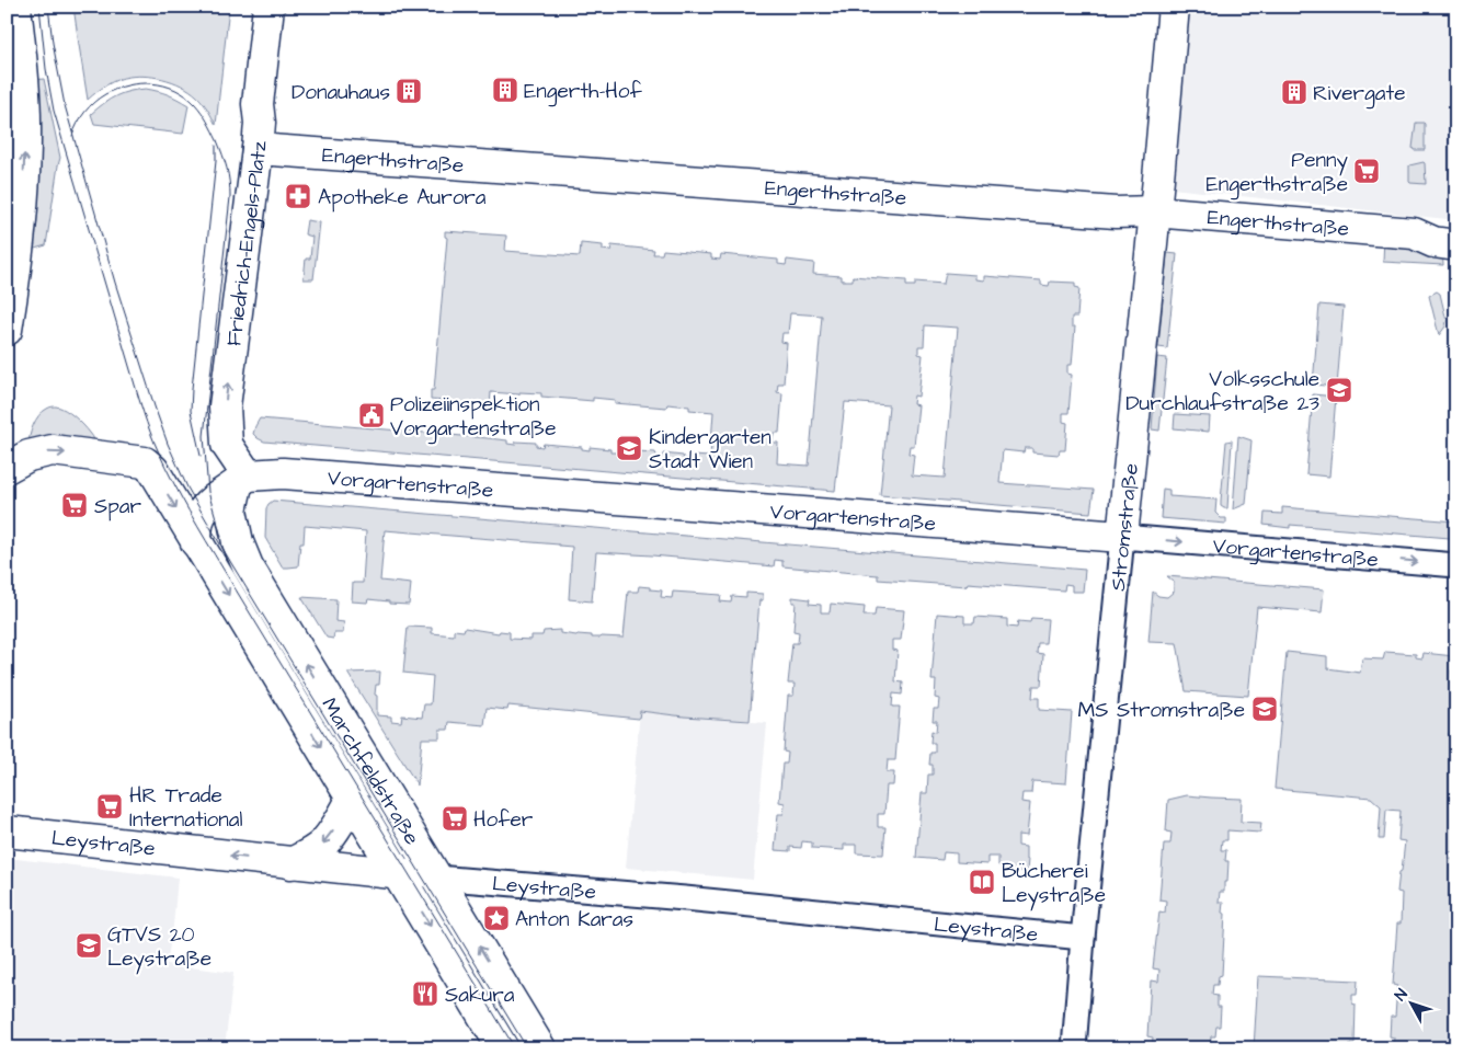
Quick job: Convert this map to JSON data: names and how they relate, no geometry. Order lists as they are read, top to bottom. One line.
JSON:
{"streets":{"street":["Engerthstraße","Friedrich-Engels-Platz","Vorgartenstraße","Stromstraße","Marchfeldstraße","Leystraße"]},"crossings":[["Engerthstraße","Friedrich-Engels-Platz"],["Engerthstraße","Stromstraße"],["Friedrich-Engels-Platz","Vorgartenstraße"],["Friedrich-Engels-Platz","Marchfeldstraße"],["Vorgartenstraße","Stromstraße"],["Vorgartenstraße","Marchfeldstraße"],["Stromstraße","Leystraße"],["Marchfeldstraße","Leystraße"]],"places":{"building":["Engerth-Hof","Donauhaus","Rivergate"],"supermarket":["Penny Engerthstraße","Spar","HR Trade International","Hofer"],"pharmacy":["Apotheke Aurora"],"school or university":["Volksschule Durchlaufstraße 23","Kindergarten Stadt Wien","MS Stromstraße","GTVS 20 Leystraße"],"public building":["Polizeiinspektion Vorgartenstraße"],"library":["Bücherei Leystraße"],"place":["Anton Karas"],"restaurant":["Sakura"]},"north":"top left"}
